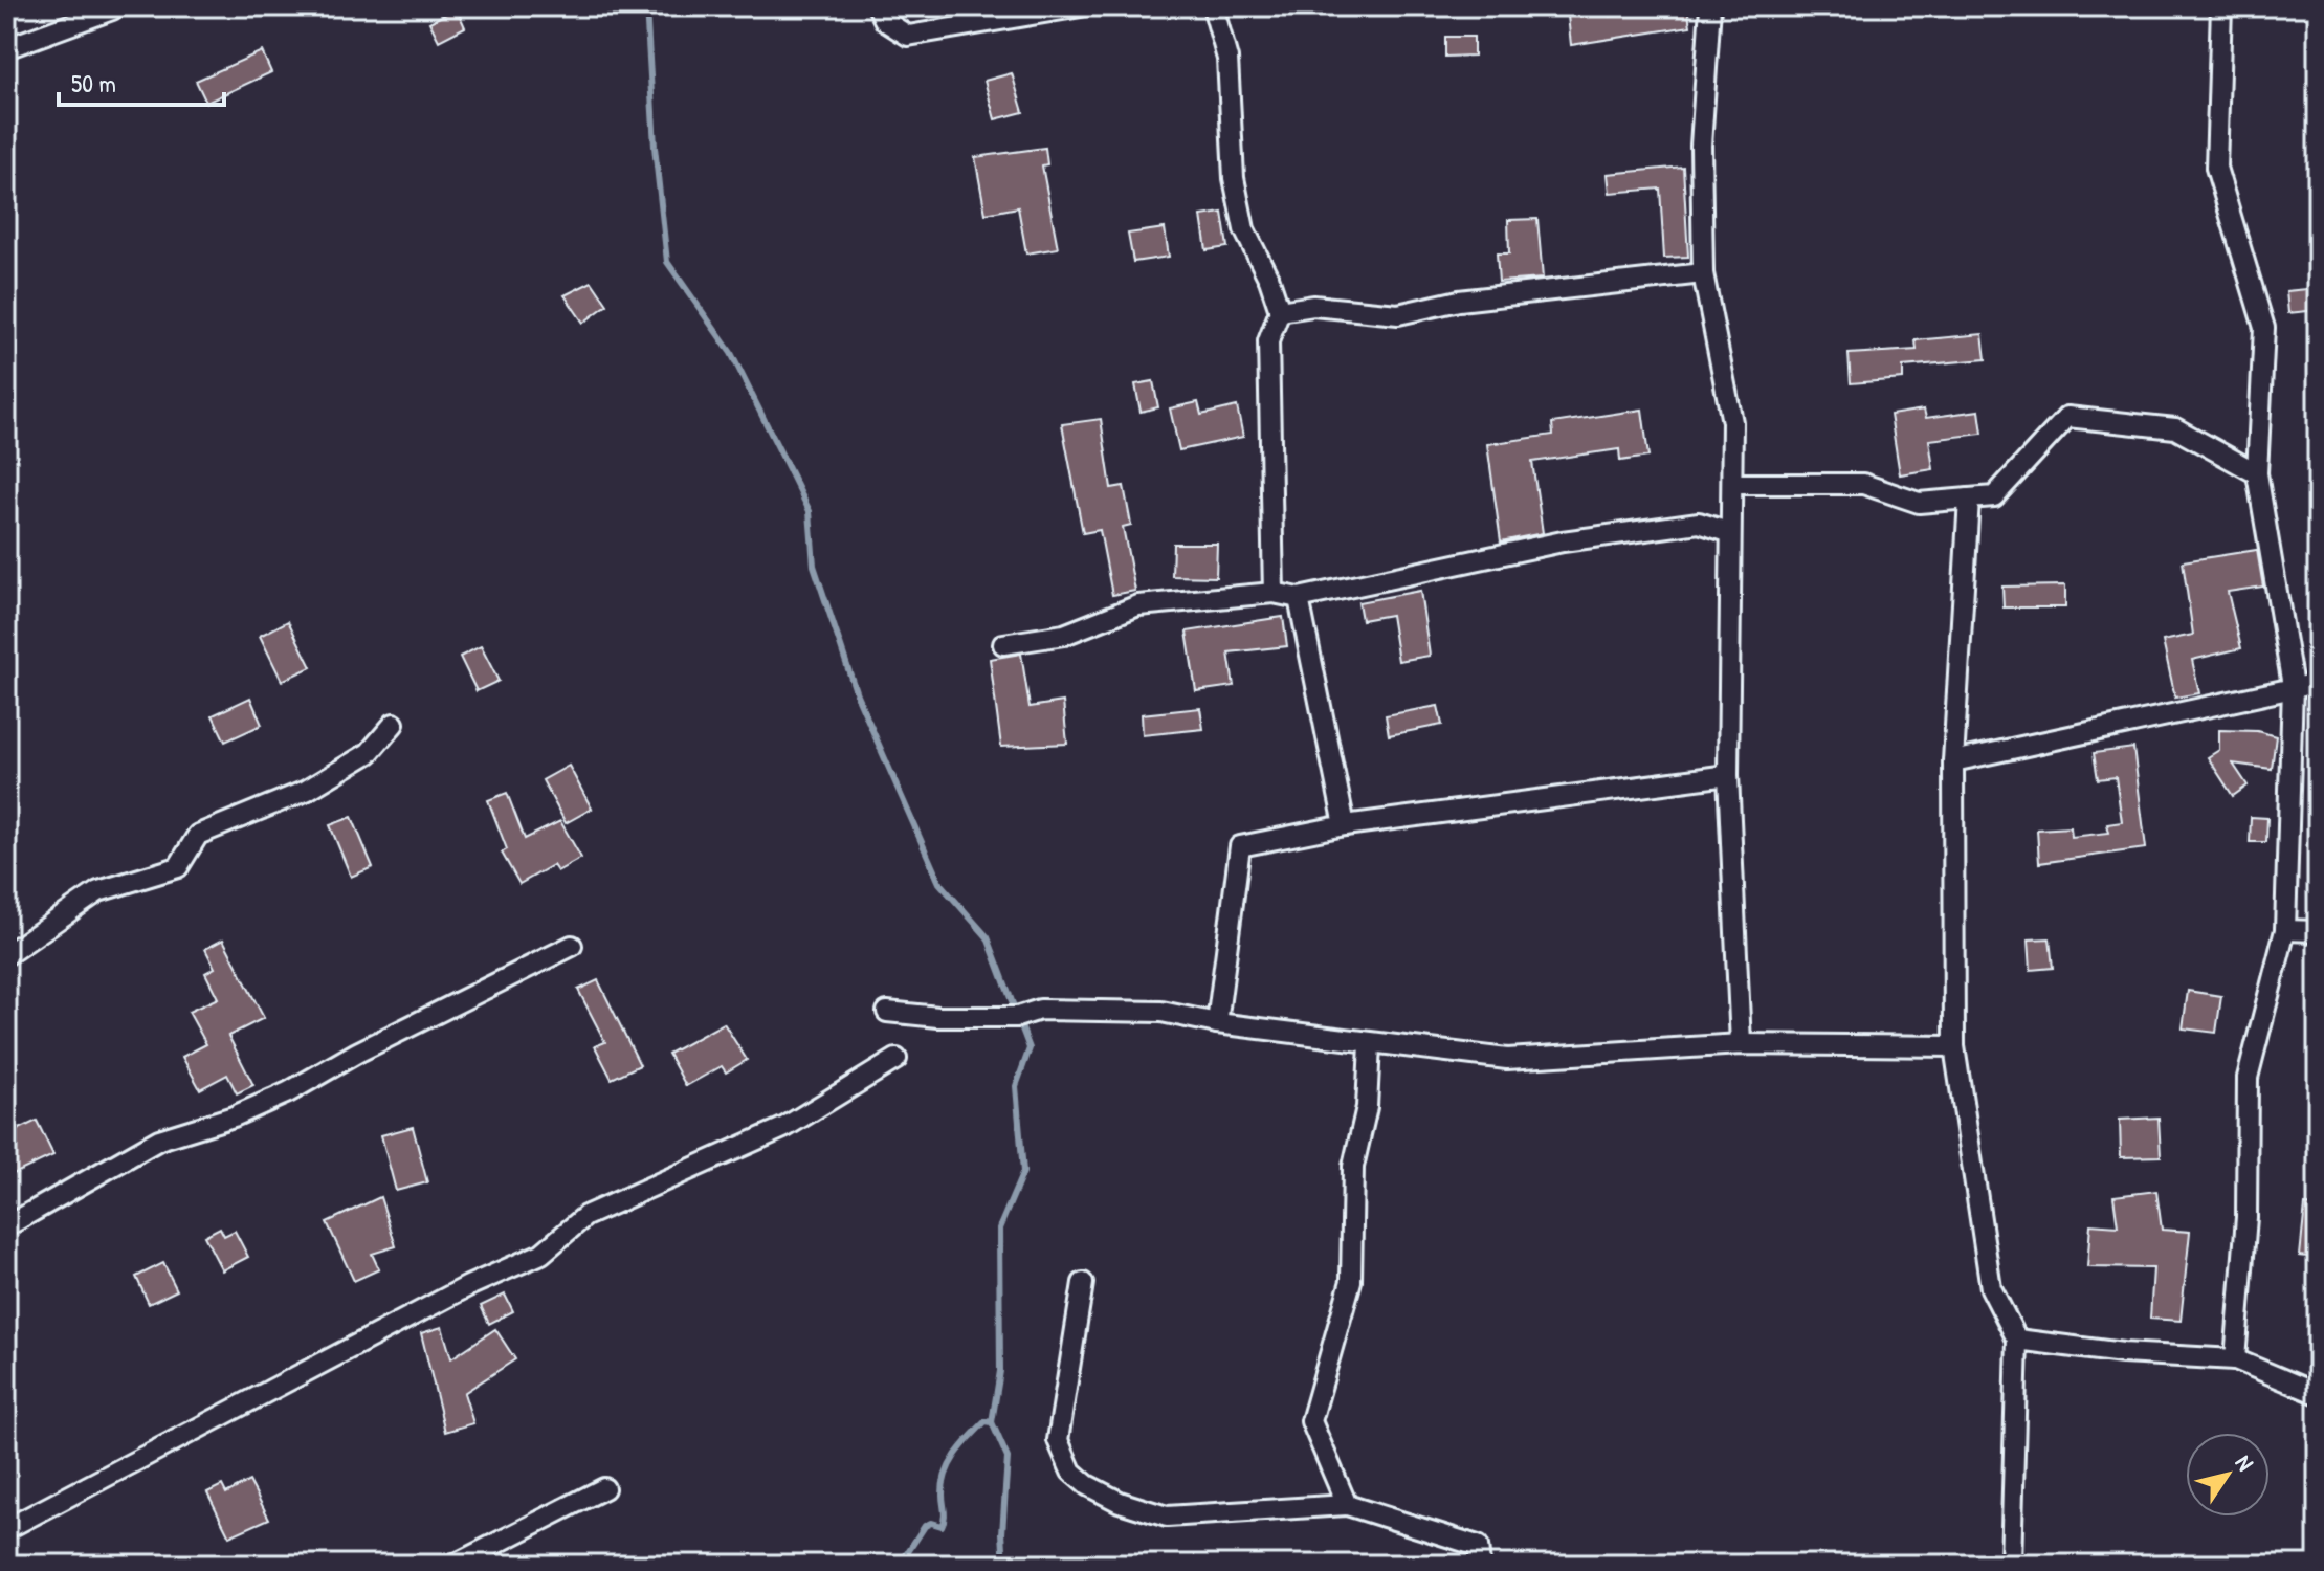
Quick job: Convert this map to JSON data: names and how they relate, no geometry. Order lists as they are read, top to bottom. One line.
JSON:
{"scale_bar":"50 m","north":"top right"}
